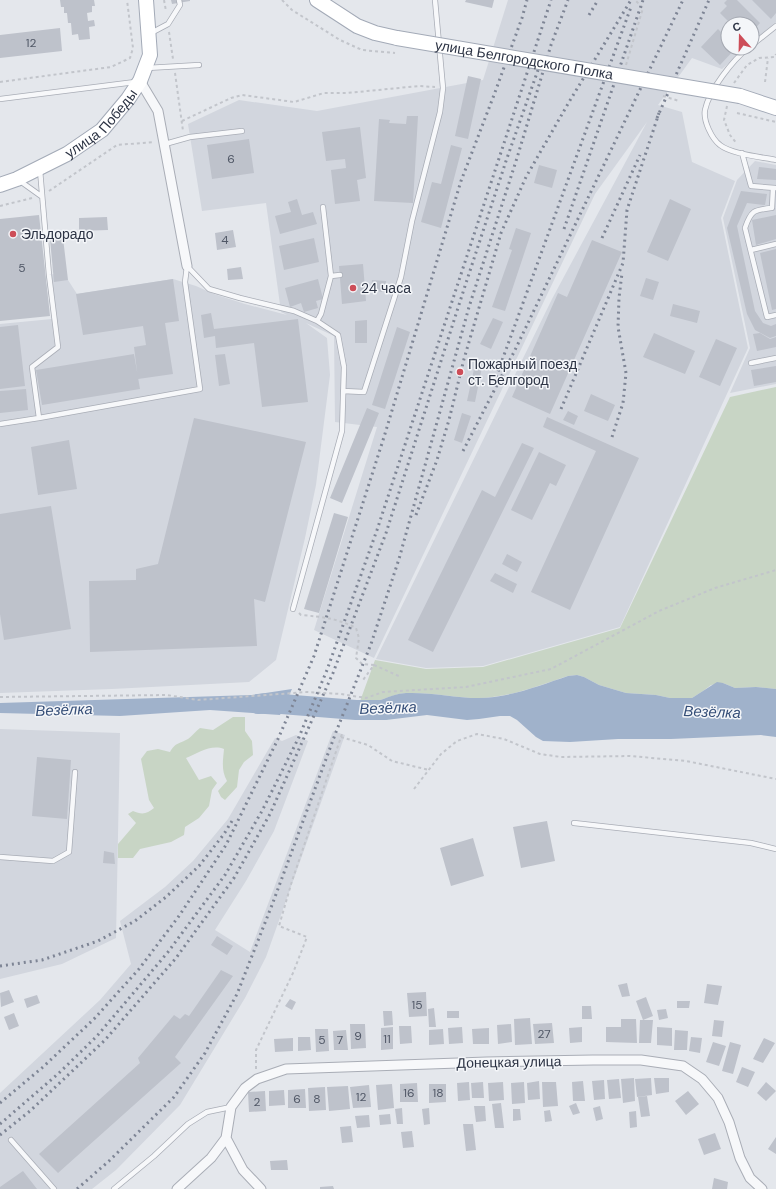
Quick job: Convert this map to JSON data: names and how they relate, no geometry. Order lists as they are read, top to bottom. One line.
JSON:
{"streets":{"main road":["улица Белгородского Полка","улица Победы"],"street":["Донецкая улица"]},"water":["Везёлка"],"places":["Эльдорадо","24 часа","Пожарный поезд ст. Белгород"],"house_numbers":["12","6","4","5","15","27","9","11","5","7","16","18","12","6","8","2"],"north":"top"}
